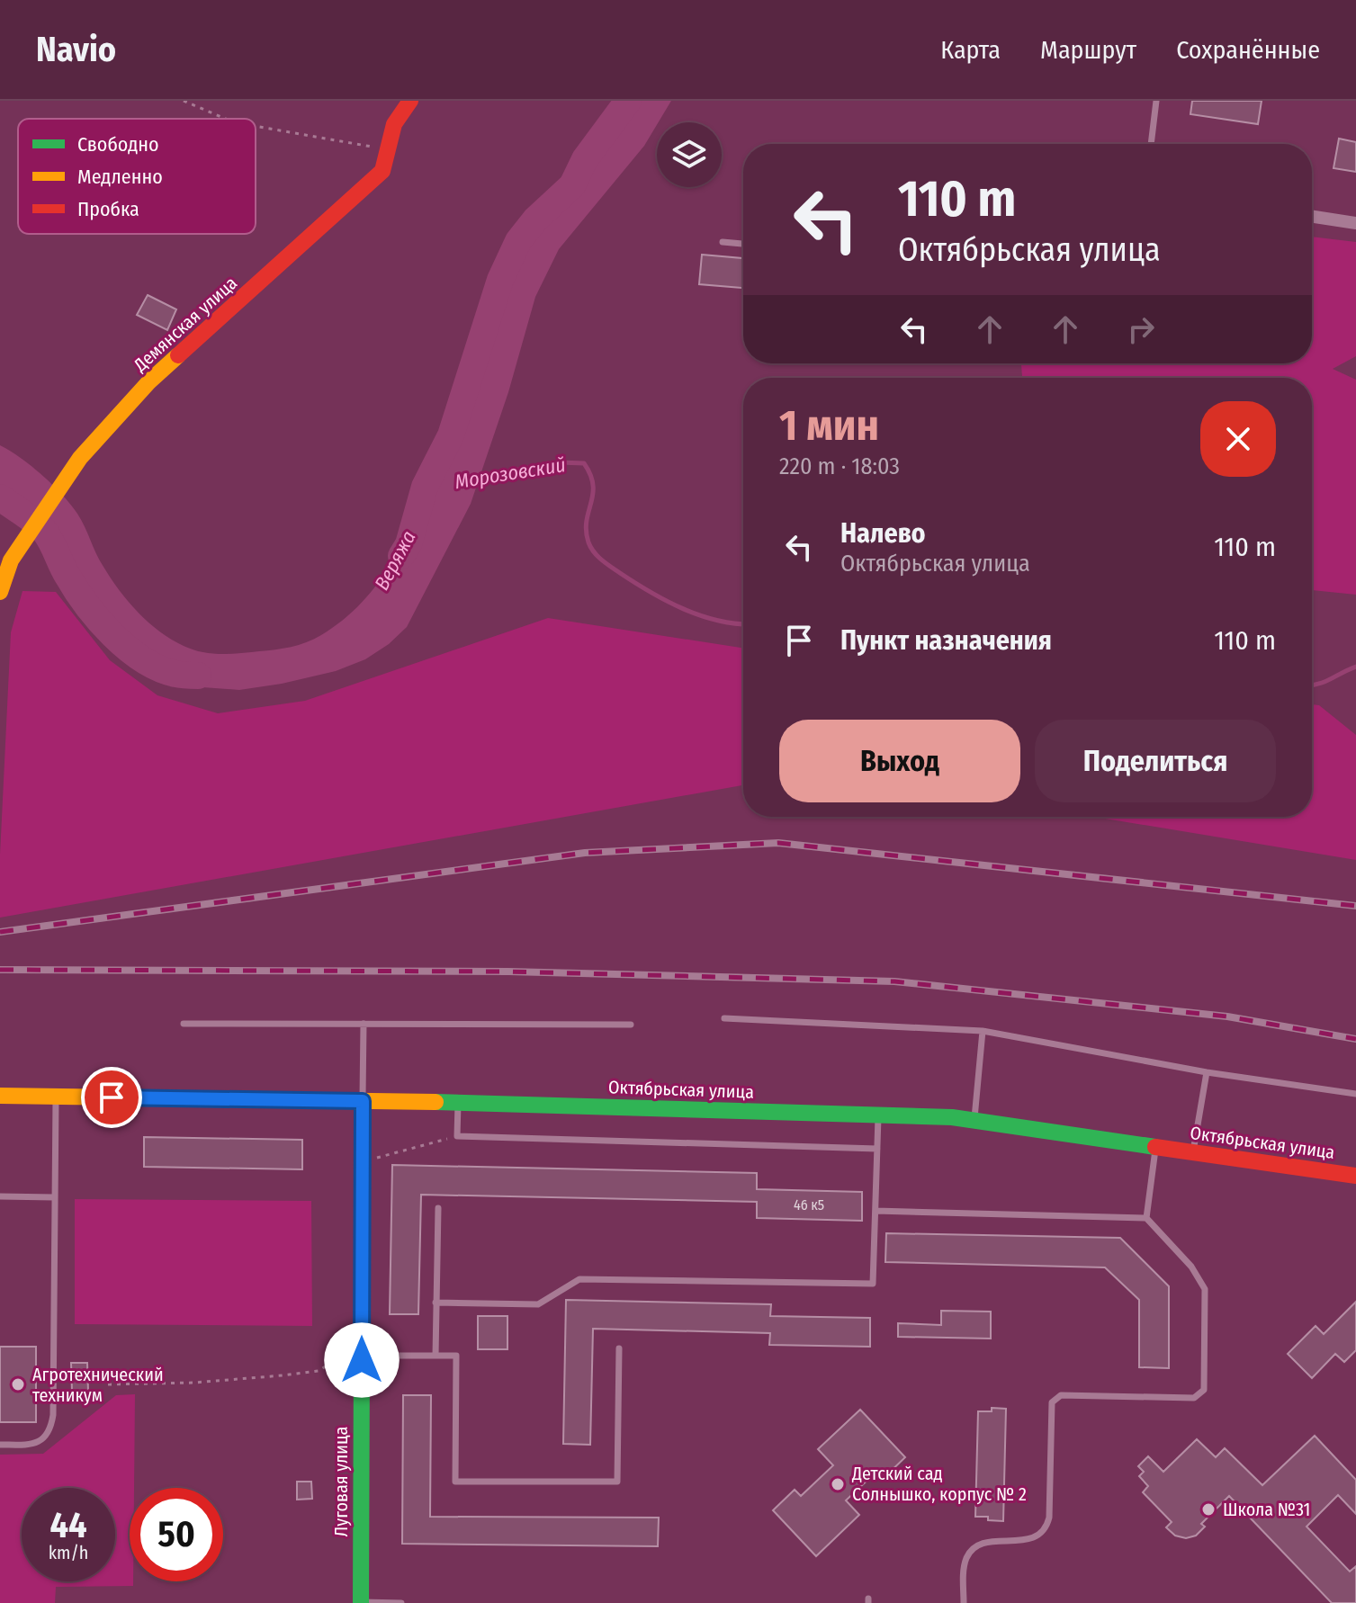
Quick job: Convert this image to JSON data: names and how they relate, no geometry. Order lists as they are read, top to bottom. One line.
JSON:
{"streets":{"main road":["Демянская улица","Октябрьская улица","Луговая улица"]},"crossings":[["Октябрьская улица","Луговая улица"]],"water":["Морозовский","Веряжа"],"places":["Агротехнический техникум","Детский сад Солнышко, корпус № 2","Школа №31"],"house_numbers":["46 к5"],"legend":["Свободно","Медленно","Пробка"],"page":{"header":"Navio","nav":["Карта","Маршрут","Сохранённые"],"turn":["110 m","Октябрьская улица"],"heading":["1 мин","220 m · 18:03"],"list":[{"name":"Налево","note":"Октябрьская улица","value":"110 m"},{"name":"Пункт назначения","value":"110 m"}],"buttons":["Выход","Поделиться"],"speed":"44 km/h","limit":"50"}}
